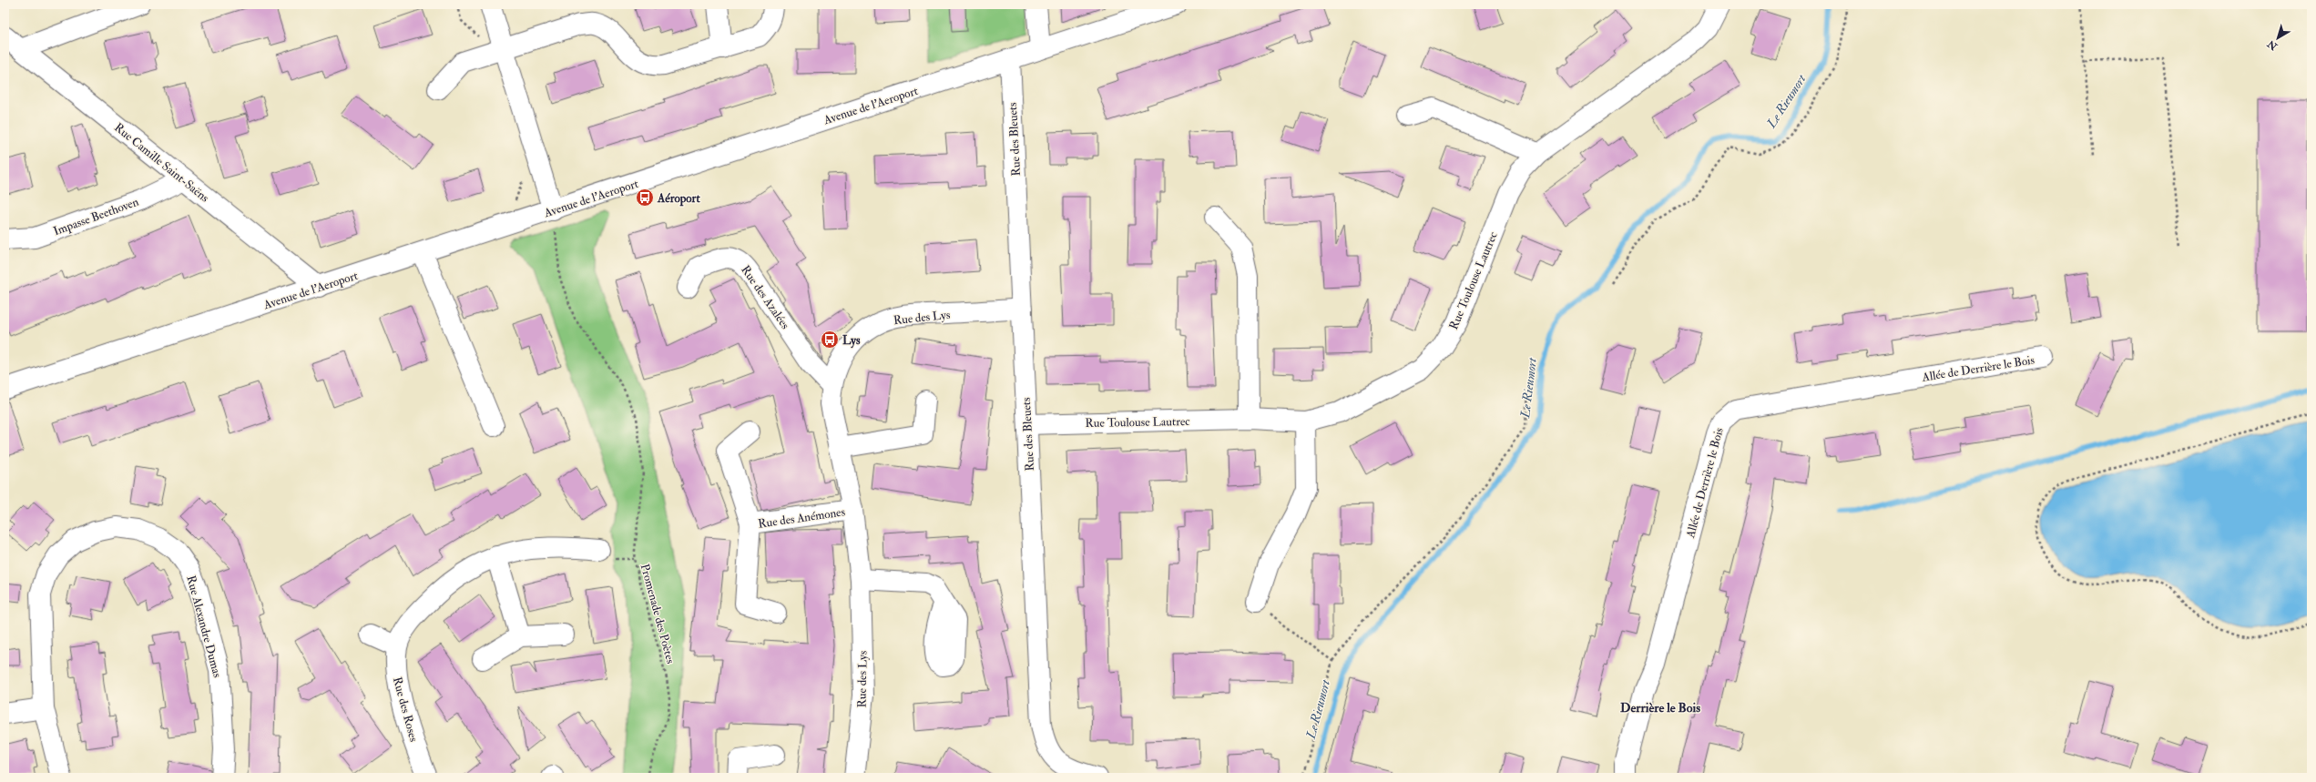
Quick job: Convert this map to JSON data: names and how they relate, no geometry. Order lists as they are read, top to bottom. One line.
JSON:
{"streets":{"street":["Avenue de l'Aeroport","Rue des Bleuets","Rue Camille Saint-Saëns","Impasse Beethoven","Rue Toulouse Lautrec","Rue des Azalées","Rue des Lys","Allée de Derrière le Bois","Rue des Anémones","Rue Alexandre Dumas","Rue des Roses"],"path":["Promenade des Poètes"]},"crossings":[["Avenue de l'Aeroport","Rue des Bleuets"],["Avenue de l'Aeroport","Rue Camille Saint-Saëns"],["Rue des Bleuets","Rue Toulouse Lautrec"],["Rue des Bleuets","Rue des Lys"],["Rue Camille Saint-Saëns","Impasse Beethoven"],["Rue des Azalées","Rue des Lys"],["Rue des Lys","Rue des Anémones"]],"districts":["Derrière le Bois"],"water":["Le Rieumort"],"places":{"bus stop":["Aéroport","Lys"]},"north":"bottom left"}
